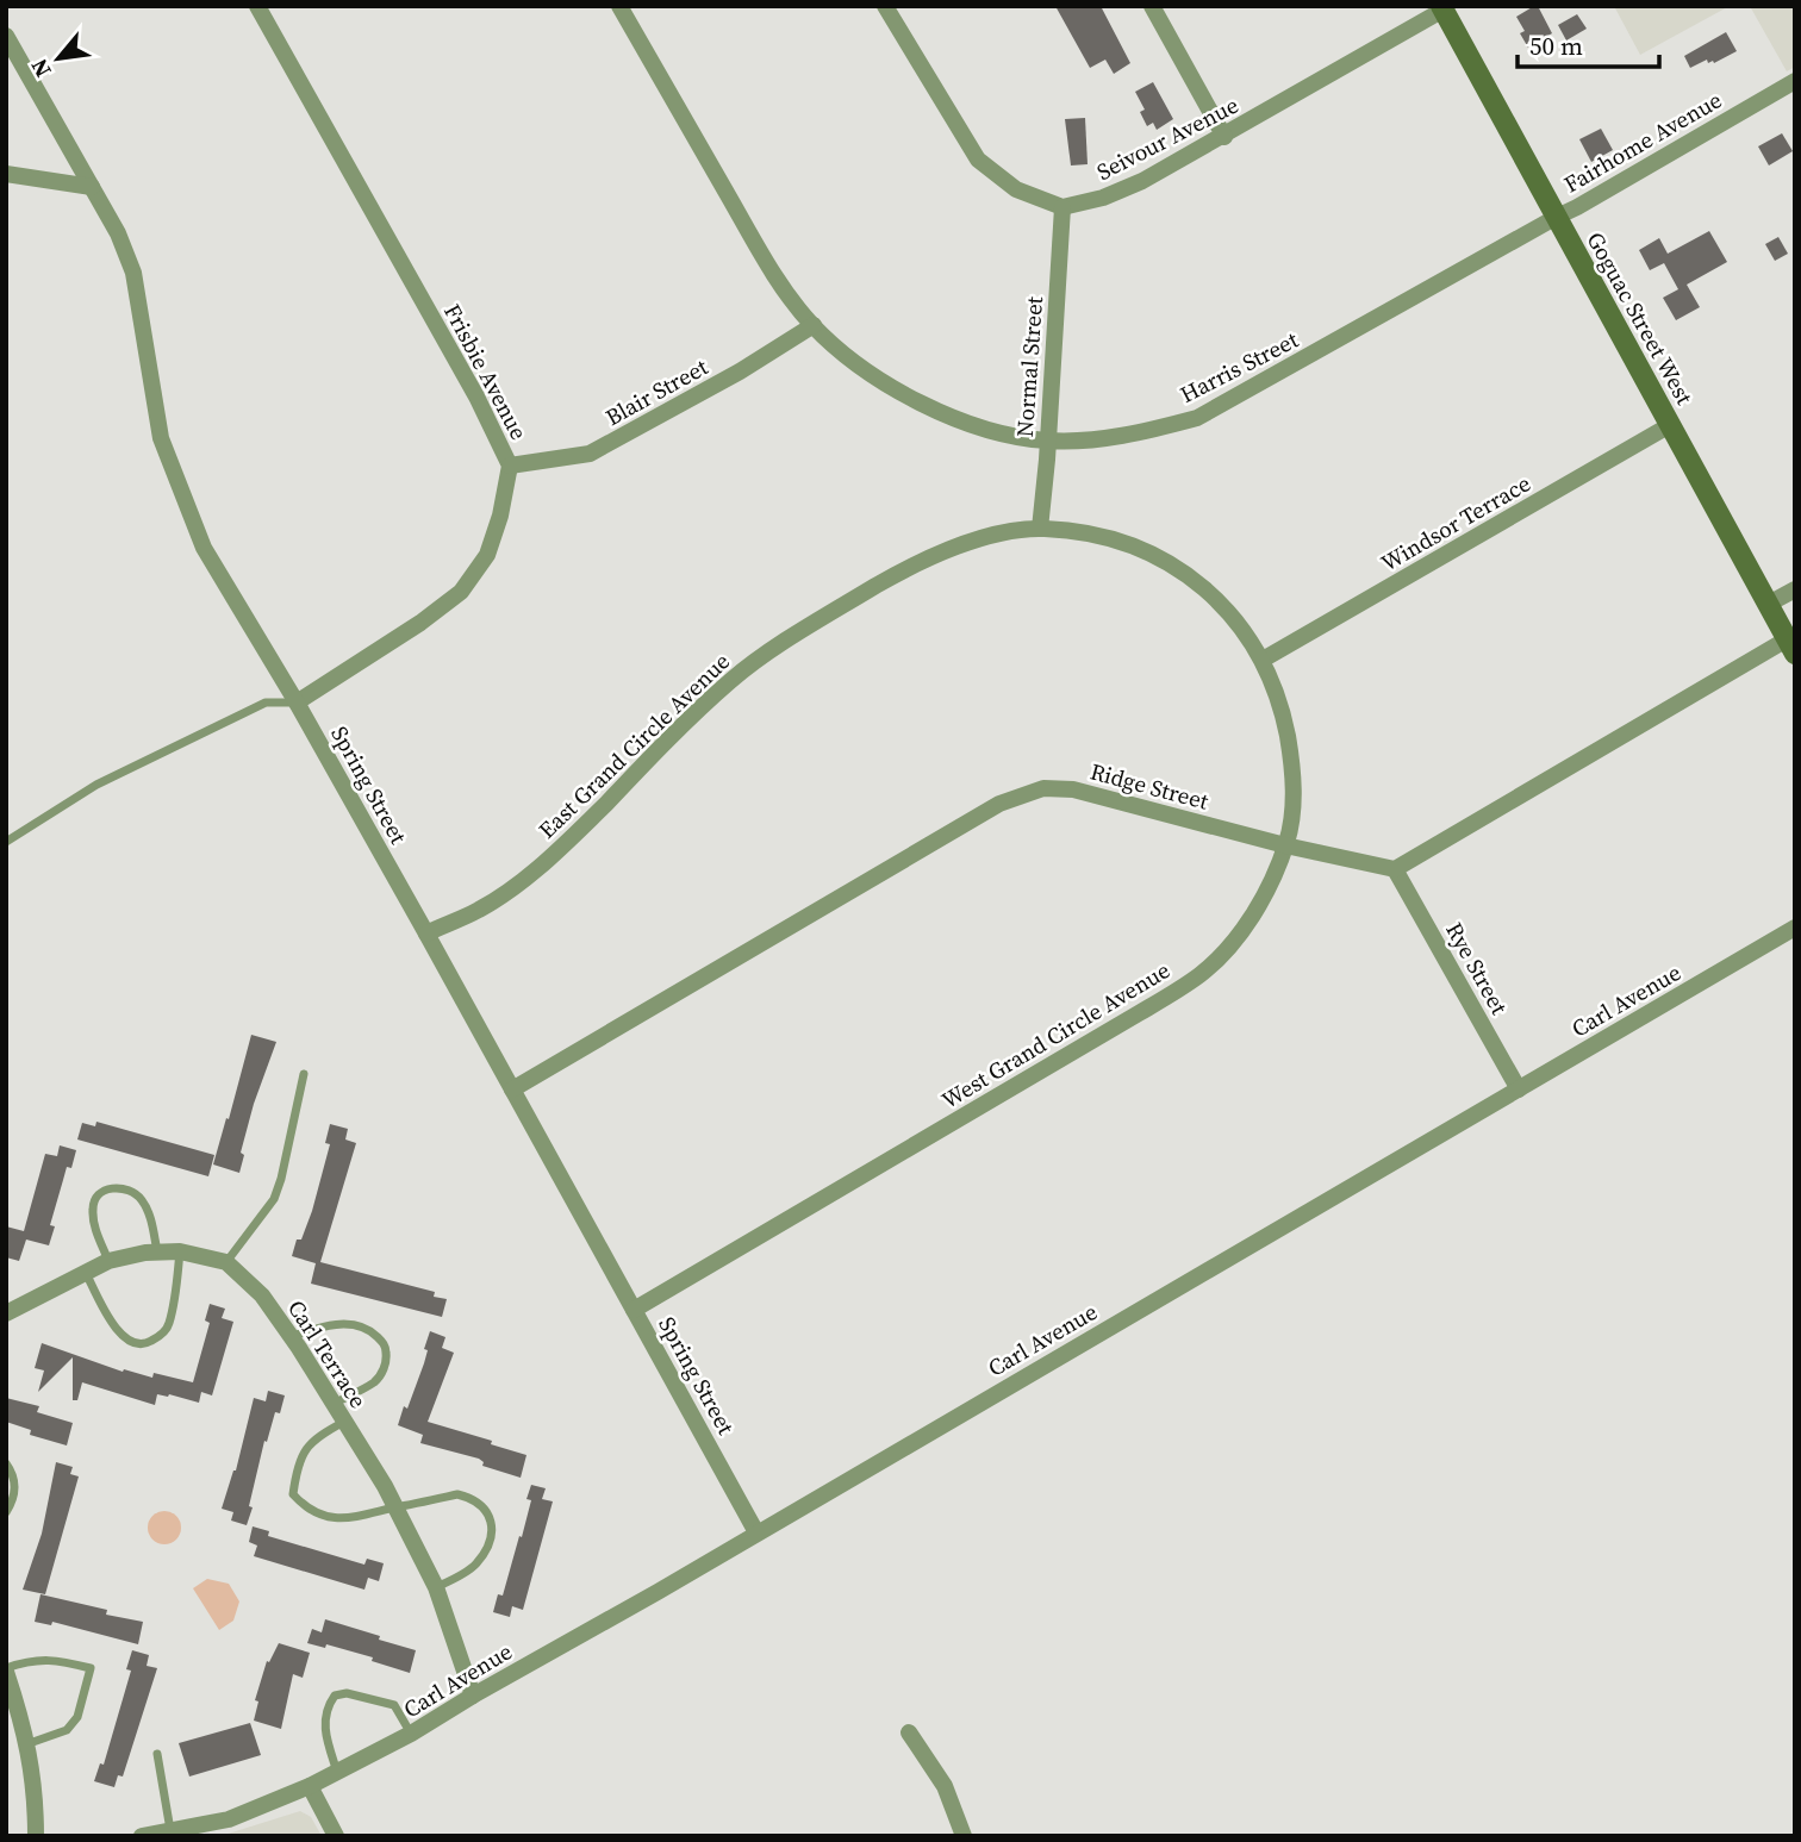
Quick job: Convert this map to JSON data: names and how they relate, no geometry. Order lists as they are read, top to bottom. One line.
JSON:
{"streets":{"street":["Seivour Avenue","Fairhome Avenue","Goguac Street West","Normal Street","Harris Street","Frisbie Avenue","Blair Street","Windsor Terrace","East Grand Circle Avenue","Spring Street","Ridge Street","Rye Street","Carl Avenue","West Grand Circle Avenue","Carl Terrace"]},"crossings":[["Seivour Avenue","Goguac Street West"],["Seivour Avenue","Normal Street"],["Fairhome Avenue","Goguac Street West"],["Fairhome Avenue","Harris Street"],["Goguac Street West","Harris Street"],["Goguac Street West","Windsor Terrace"],["Normal Street","Harris Street"],["Normal Street","East Grand Circle Avenue"],["Harris Street","Blair Street"],["Frisbie Avenue","Blair Street"],["Frisbie Avenue","Spring Street"],["Windsor Terrace","East Grand Circle Avenue"],["Windsor Terrace","West Grand Circle Avenue"],["East Grand Circle Avenue","Spring Street"],["East Grand Circle Avenue","West Grand Circle Avenue"],["Spring Street","Ridge Street"],["Spring Street","Carl Avenue"],["Spring Street","West Grand Circle Avenue"],["Ridge Street","Rye Street"],["Ridge Street","West Grand Circle Avenue"],["Rye Street","Carl Avenue"],["Carl Avenue","Carl Terrace"]],"scale_bar":"50 m","north":"bottom left"}
